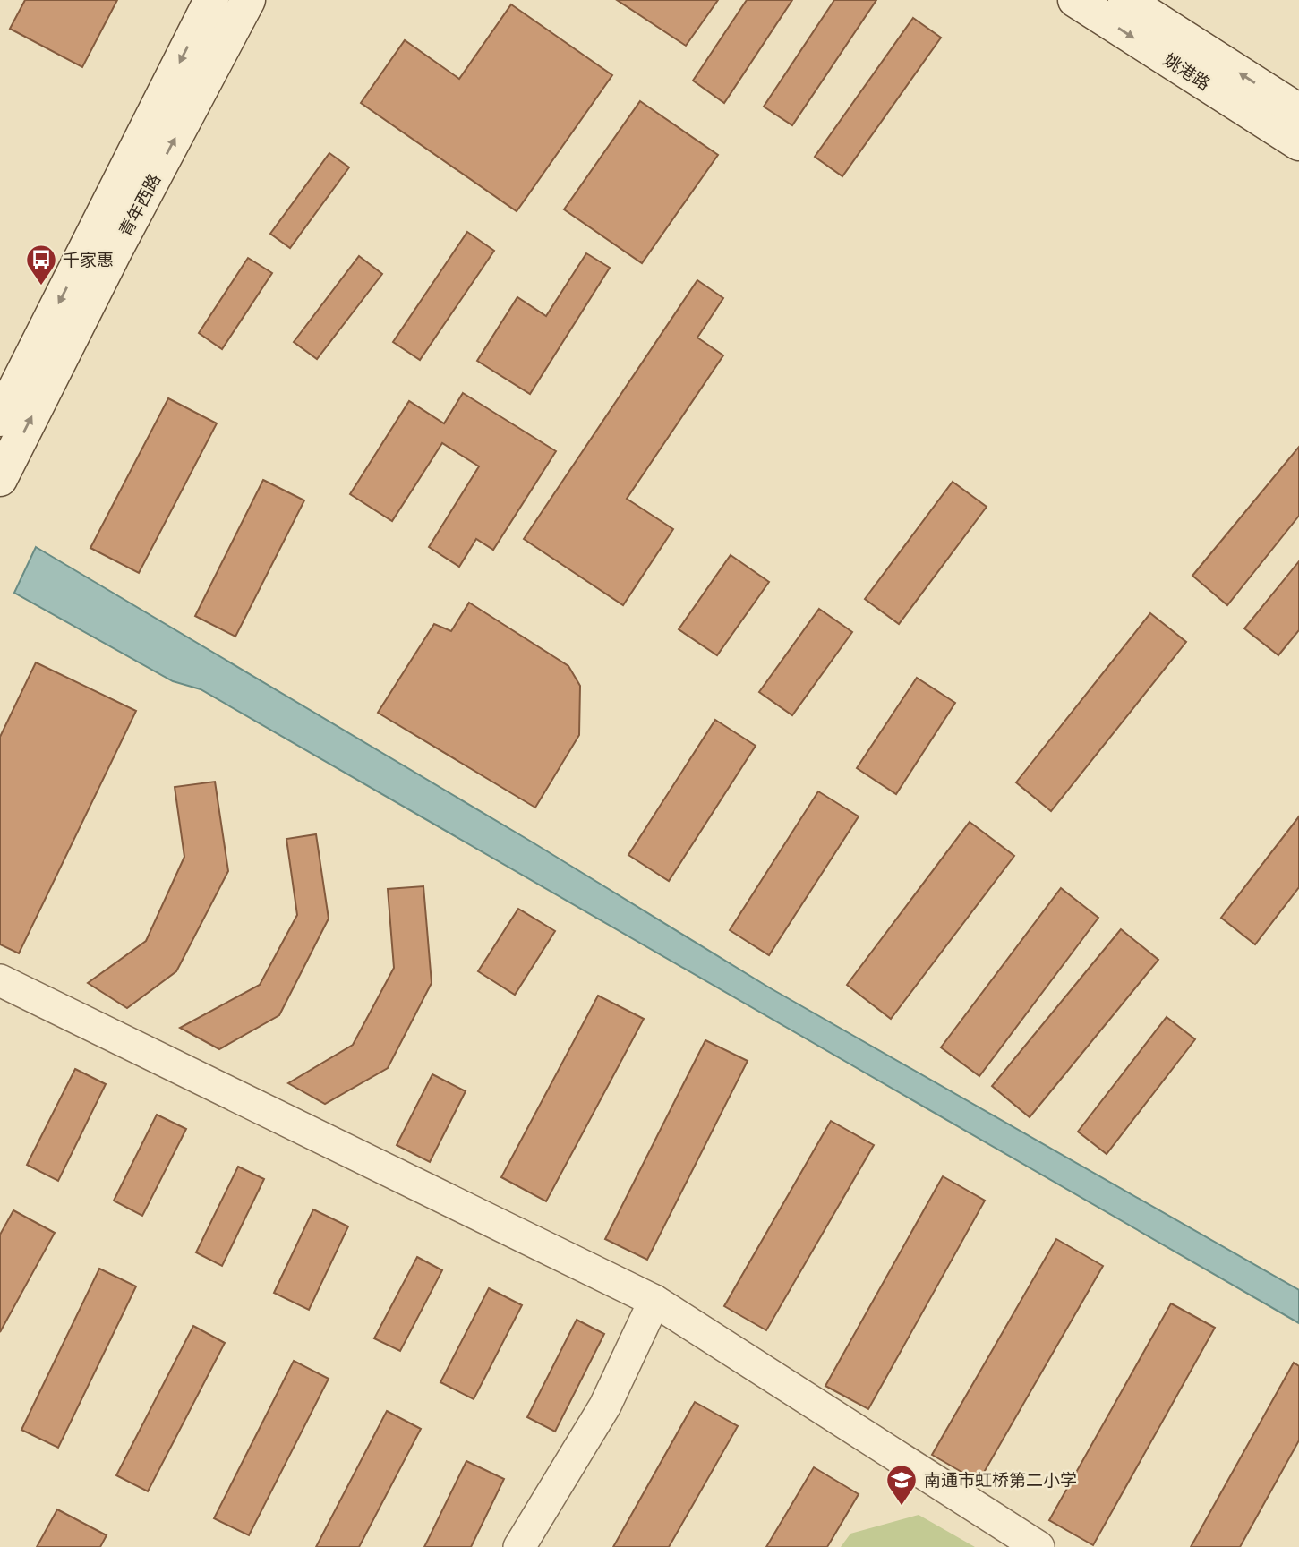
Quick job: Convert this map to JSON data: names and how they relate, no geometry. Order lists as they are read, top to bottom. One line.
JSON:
{"streets":{"main road":["姚港路","青年西路"]},"places":{"bus stop":["千家惠"],"school or university":["南通市虹桥第二小学"]}}
